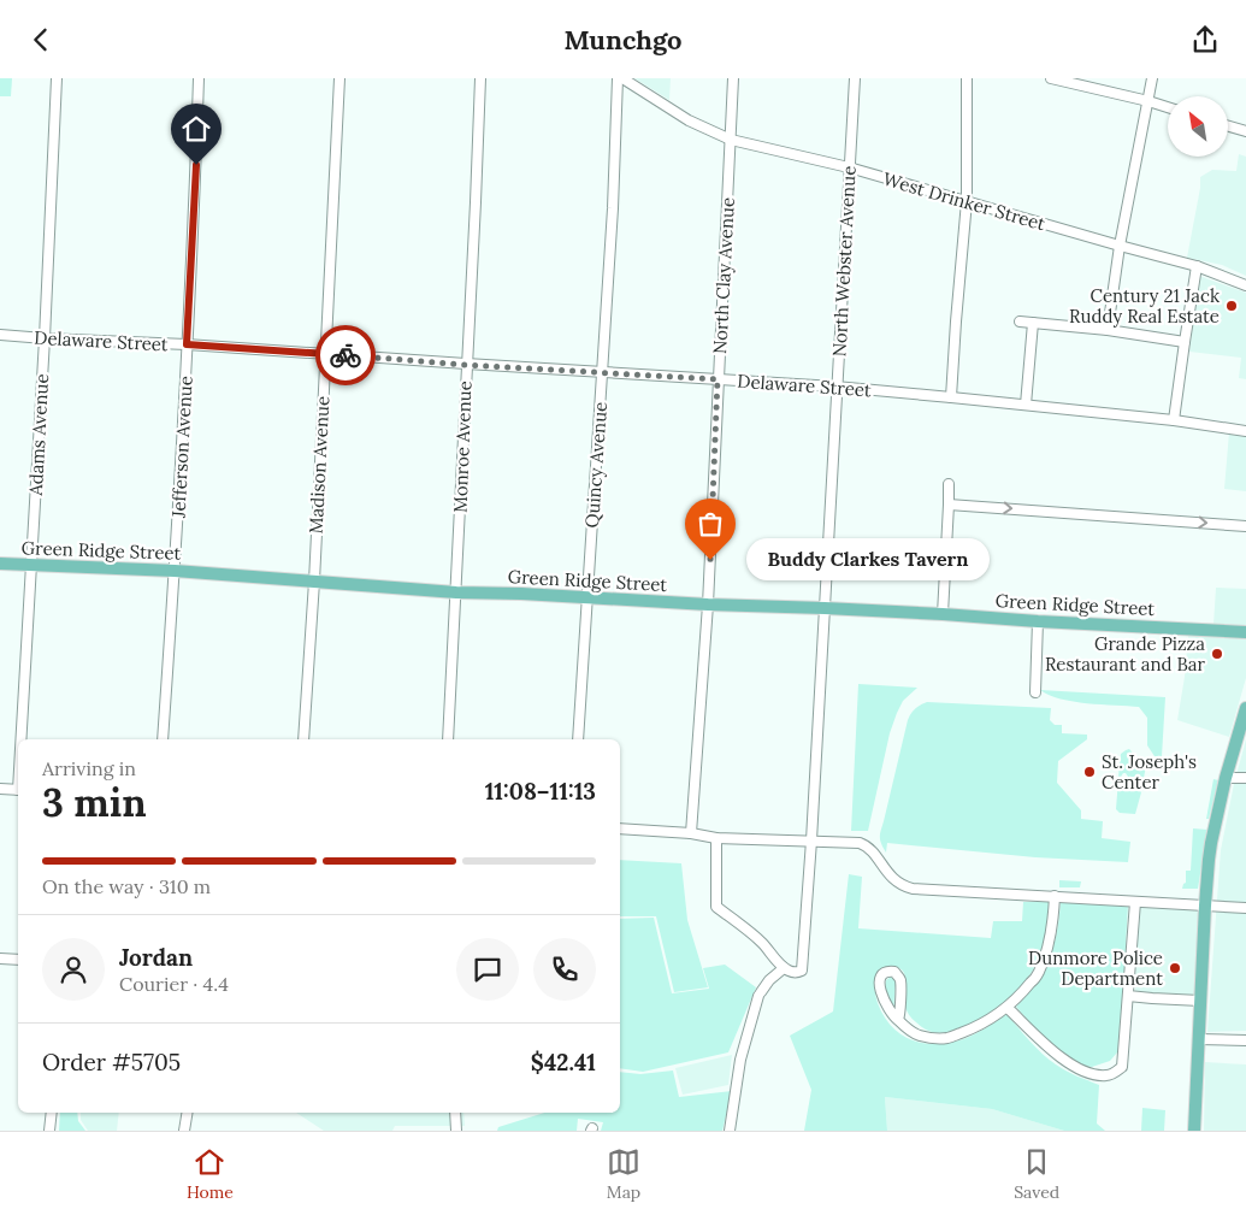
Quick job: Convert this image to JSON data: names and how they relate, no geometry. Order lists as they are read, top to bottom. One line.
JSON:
{"streets":{"main road":["Green Ridge Street"],"street":["West Drinker Street","North Webster Avenue","North Clay Avenue","Delaware Street","Adams Avenue","Jefferson Avenue","Monroe Avenue","Madison Avenue","Quincy Avenue"]},"crossings":[["West Drinker Street","North Webster Avenue"],["West Drinker Street","North Clay Avenue"],["North Webster Avenue","Delaware Street"],["North Webster Avenue","Green Ridge Street"],["North Clay Avenue","Delaware Street"],["North Clay Avenue","Green Ridge Street"],["Delaware Street","Adams Avenue"],["Delaware Street","Jefferson Avenue"],["Delaware Street","Monroe Avenue"],["Delaware Street","Madison Avenue"],["Delaware Street","Quincy Avenue"],["Adams Avenue","Green Ridge Street"],["Jefferson Avenue","Green Ridge Street"],["Monroe Avenue","Green Ridge Street"],["Madison Avenue","Green Ridge Street"],["Quincy Avenue","Green Ridge Street"]],"places":["Century 21 Jack Ruddy Real Estate","Buddy Clarkes Tavern","Grande Pizza Restaurant and Bar","St. Joseph's Center","Dunmore Police Department"],"north":"top left","page":{"header":"Munchgo","bubble":"Buddy Clarkes Tavern","heading":["3 min","Arriving in","11:08–11:13"],"panel":["Jordan","Courier · 4.4","Order #5705","$42.41"],"bar":"On the way · 310 m","tabs":["Home","Map","Saved"]}}
